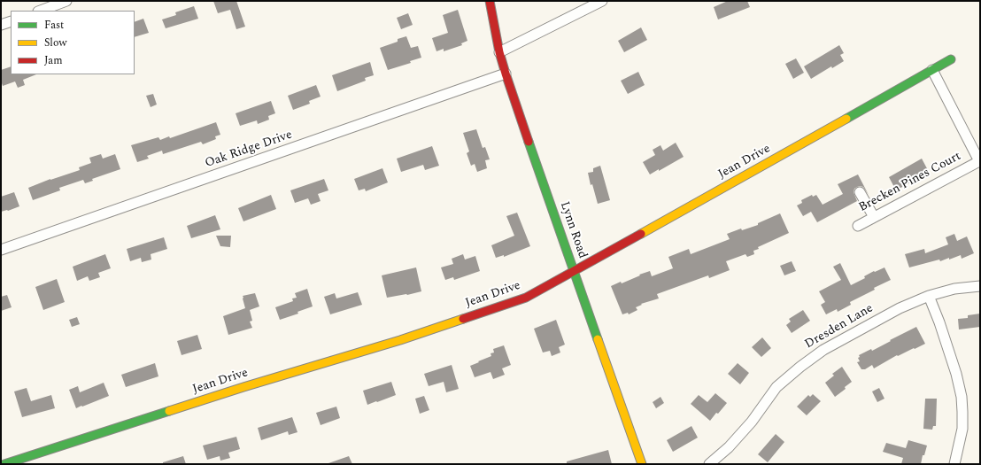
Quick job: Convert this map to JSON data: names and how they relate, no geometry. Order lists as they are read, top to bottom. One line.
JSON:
{"streets":{"street":["Oak Ridge Drive","Jean Drive","Brecken Pines Court","Lynn Road","Dresden Lane"]},"crossings":[["Oak Ridge Drive","Lynn Road"],["Jean Drive","Brecken Pines Court"],["Jean Drive","Lynn Road"]],"legend":["Fast","Slow","Jam"]}
